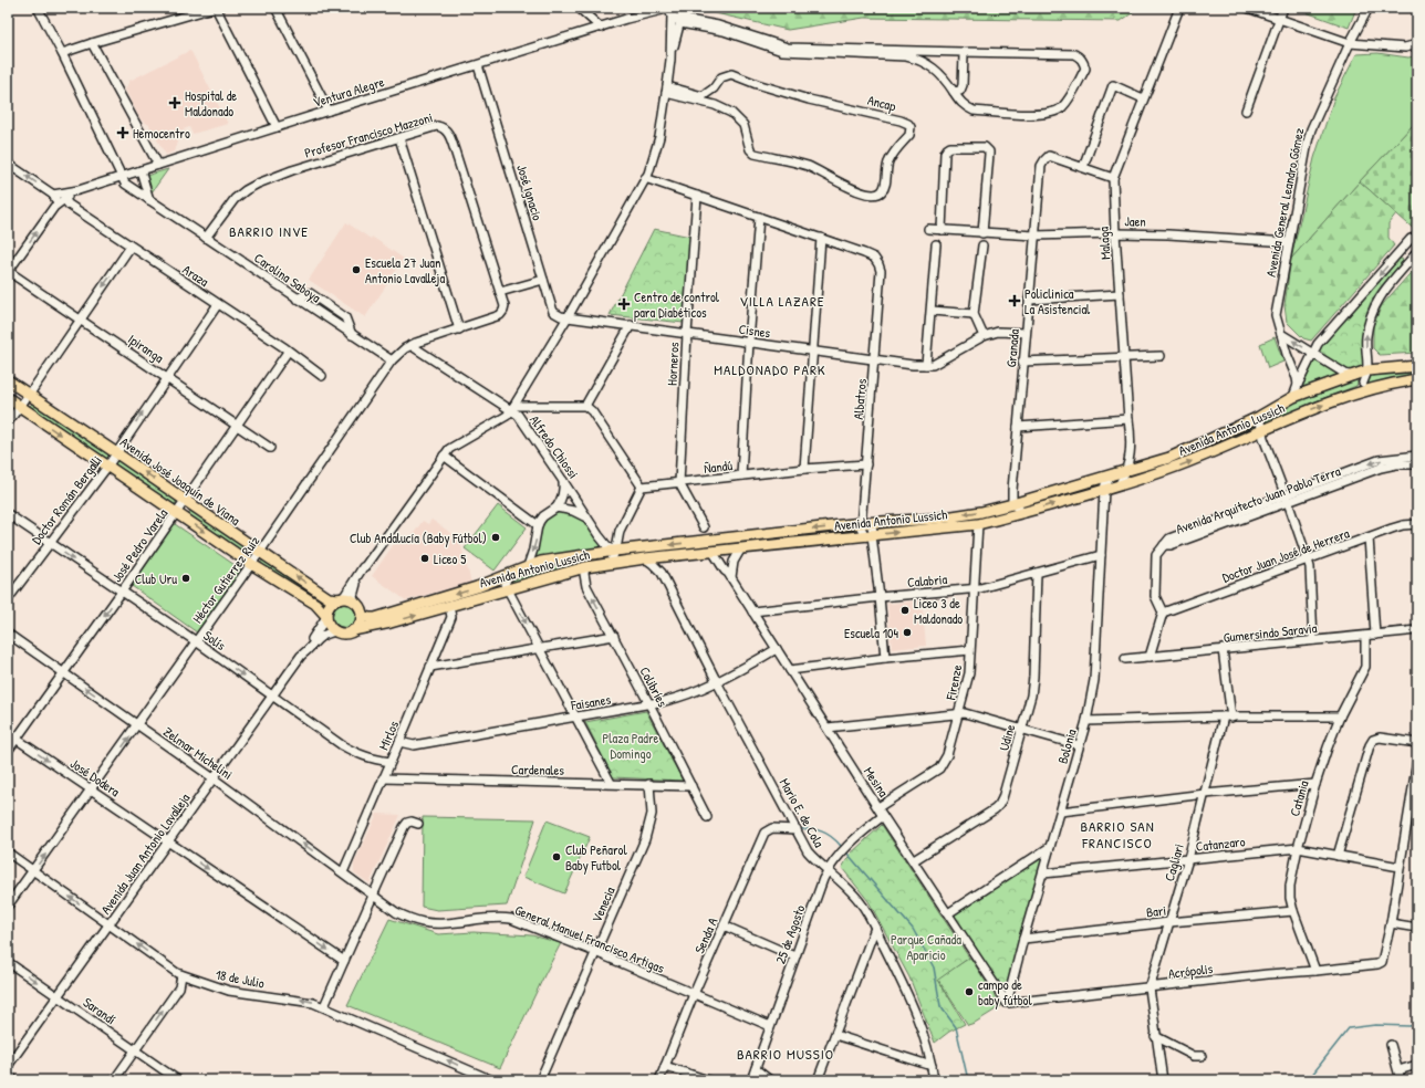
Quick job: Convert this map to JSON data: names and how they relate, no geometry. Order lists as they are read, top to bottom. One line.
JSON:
{"streets":{"main road":["Avenida Antonio Lussich","Avenida José Joaquín de Viana"],"street":["Ventura Alegre","Ancap","Profesor Francisco Mazzoni","José Ignacio","Avenida General Leandro Gómez","Jaen","Malaga","Araza","Carolina Saboya","Cisnes","Ipiranga","Granada","Horneros","Albatros","Alfredo Chiossi","Ñandú","Doctor Román Bergalli","Avenida Arquitecto Juan Pablo Terra","José Pedro Varela","Doctor Juan José de Herrera","Héctor Gutierrez Ruiz","Calabria","Gumersindo Saravia","Solís","Firenze","Colibríes","Faisanes","Mirlos","Udine","Bolonia","Zelmar Michelini","Cardenales","José Dodera","Mesina","Catania","Mario E. de Cola","Catanzaro","Avenida Juan Antonio Lavalleja","Cagliari","Venecia","Bari","25 de Agosto","Senda A","General Manuel Francisco Artigas","Acrópolis","18 de Julio","Sarandí"]},"crossings":[["Ventura Alegre","José Ignacio"],["Ventura Alegre","Araza"],["Ventura Alegre","Carolina Saboya"],["Ventura Alegre","Ipiranga"],["Profesor Francisco Mazzoni","Carolina Saboya"],["Profesor Francisco Mazzoni","Héctor Gutierrez Ruiz"],["José Ignacio","Cisnes"],["Avenida General Leandro Gómez","Jaen"],["Jaen","Malaga"],["Jaen","Granada"],["Malaga","Avenida Antonio Lussich"],["Araza","Doctor Román Bergalli"],["Araza","José Pedro Varela"],["Carolina Saboya","Héctor Gutierrez Ruiz"],["Cisnes","Horneros"],["Cisnes","Albatros"],["Ipiranga","Doctor Román Bergalli"],["Ipiranga","José Pedro Varela"],["Granada","Avenida Antonio Lussich"],["Horneros","Ñandú"],["Albatros","Avenida Antonio Lussich"],["Albatros","Ñandú"],["Albatros","Calabria"],["Avenida Antonio Lussich","Alfredo Chiossi"],["Avenida Antonio Lussich","Avenida José Joaquín de Viana"],["Avenida Antonio Lussich","Firenze"],["Avenida Antonio Lussich","Colibríes"],["Avenida Antonio Lussich","Mirlos"],["Avenida Antonio Lussich","Bolonia"],["Avenida Antonio Lussich","Mesina"],["Avenida Antonio Lussich","Mario E. de Cola"],["Avenida Antonio Lussich","Avenida Juan Antonio Lavalleja"],["Alfredo Chiossi","Héctor Gutierrez Ruiz"],["Avenida José Joaquín de Viana","Doctor Román Bergalli"],["Avenida José Joaquín de Viana","José Pedro Varela"],["Avenida José Joaquín de Viana","Héctor Gutierrez Ruiz"],["Avenida José Joaquín de Viana","Avenida Juan Antonio Lavalleja"],["Doctor Román Bergalli","Solís"],["Avenida Arquitecto Juan Pablo Terra","Doctor Juan José de Herrera"],["José Pedro Varela","Solís"],["José Pedro Varela","Zelmar Michelini"],["José Pedro Varela","José Dodera"],["Héctor Gutierrez Ruiz","Solís"],["Héctor Gutierrez Ruiz","Zelmar Michelini"],["Héctor Gutierrez Ruiz","José Dodera"],["Héctor Gutierrez Ruiz","18 de Julio"],["Calabria","Firenze"],["Calabria","Udine"],["Calabria","Bolonia"],["Calabria","Mesina"],["Gumersindo Saravia","Catania"],["Gumersindo Saravia","Cagliari"],["Solís","Mirlos"],["Solís","Avenida Juan Antonio Lavalleja"],["Firenze","Mesina"],["Colibríes","Faisanes"],["Colibríes","Cardenales"],["Faisanes","Mirlos"],["Faisanes","Mesina"],["Faisanes","Mario E. de Cola"],["Mirlos","Zelmar Michelini"],["Mirlos","Cardenales"],["Udine","Mesina"],["Bolonia","Mesina"],["Bolonia","Catanzaro"],["Bolonia","Bari"],["Bolonia","Acrópolis"],["Zelmar Michelini","Avenida Juan Antonio Lavalleja"],["Zelmar Michelini","General Manuel Francisco Artigas"],["Cardenales","Venecia"],["José Dodera","Avenida Juan Antonio Lavalleja"],["Mesina","25 de Agosto"],["Mesina","Acrópolis"],["Catania","Catanzaro"],["Catania","Bari"],["Catania","Acrópolis"],["Mario E. de Cola","25 de Agosto"],["Mario E. de Cola","Senda A"],["Catanzaro","Cagliari"],["Avenida Juan Antonio Lavalleja","18 de Julio"],["Avenida Juan Antonio Lavalleja","Sarandí"],["Cagliari","Bari"],["Cagliari","Acrópolis"],["Venecia","General Manuel Francisco Artigas"],["25 de Agosto","General Manuel Francisco Artigas"],["Senda A","General Manuel Francisco Artigas"]],"one_way":["Solís","Zelmar Michelini","José Dodera","18 de Julio"],"districts":["BARRIO INVE","VILLA LAZARE","MALDONADO PARK","BARRIO SAN FRANCISCO","BARRIO MUSSIO"],"parks":["Plaza Padre Domingo","Parque Cañada Aparicio"],"places":{"health":["Hospital de Maldonado","Hemocentro","Policlinica La Asistencial","Centro de control para Diabéticos"],"other":["Escuela 27 Juan Antonio Lavalleja","Club Andalucía (Baby Fútbol)","Liceo 5","Club Uru","Liceo 3 de Maldonado","Escuela 104","Club Peñarol Baby Futbol","campo de baby fútbol"]}}
